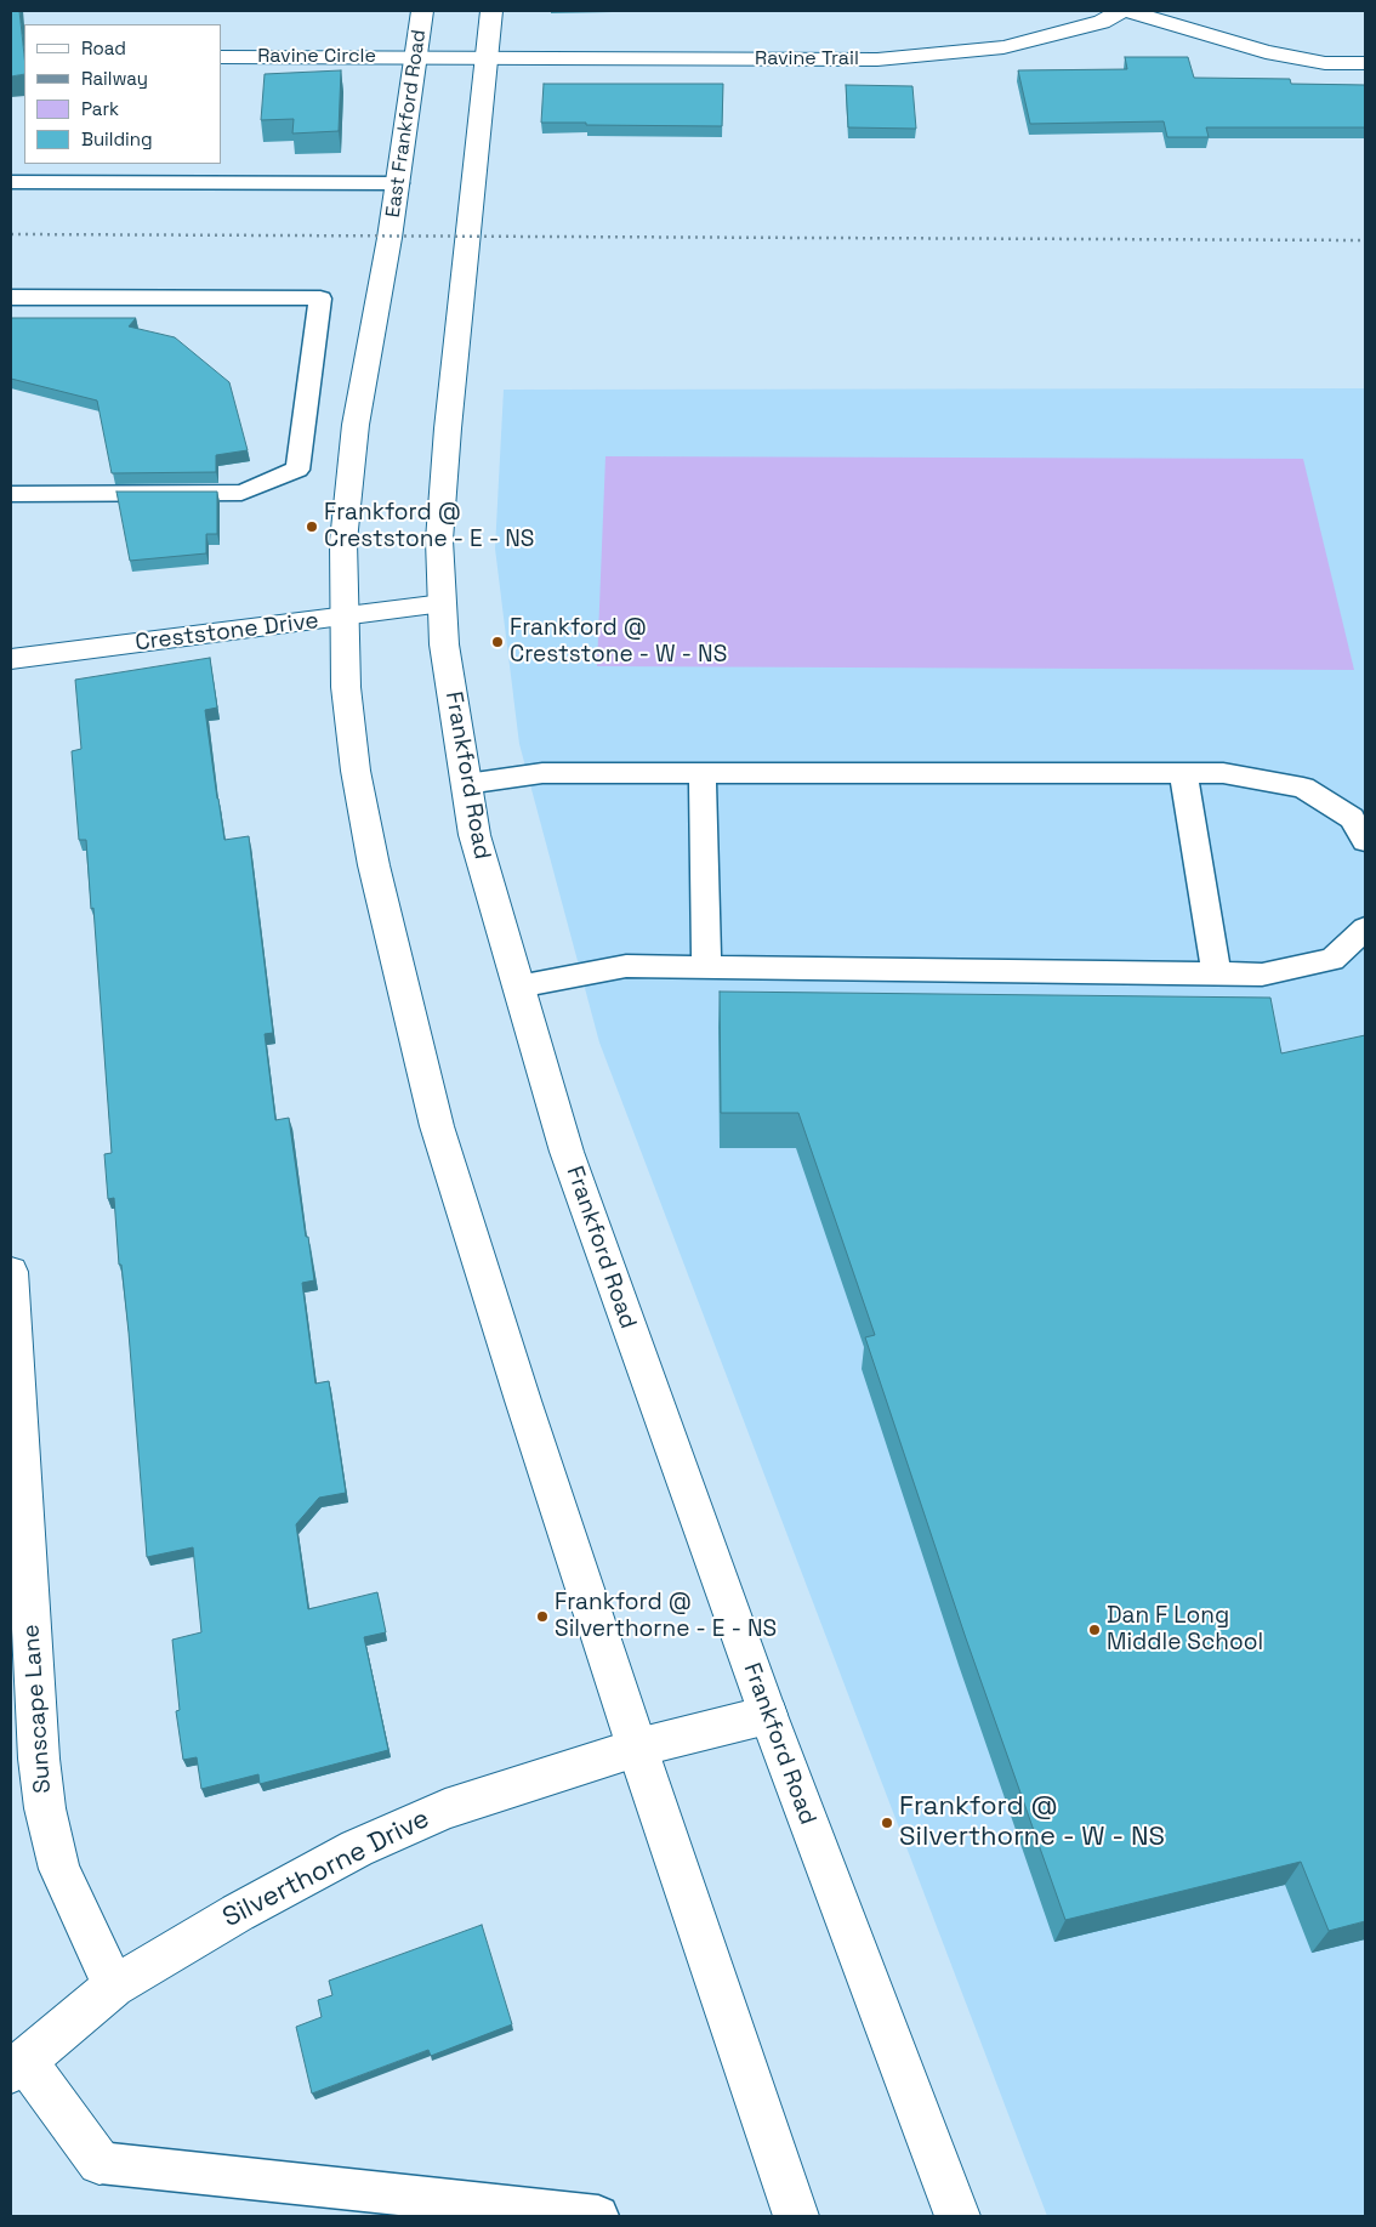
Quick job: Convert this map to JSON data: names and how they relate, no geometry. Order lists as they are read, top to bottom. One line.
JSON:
{"streets":{"main road":["Ravine Circle","Ravine Trail","East Frankford Road","Creststone Drive","Frankford Road","Sunscape Lane","Silverthorne Drive"]},"crossings":[["Ravine Circle","Ravine Trail"],["Ravine Circle","East Frankford Road"],["Ravine Circle","Frankford Road"],["Ravine Trail","Frankford Road"],["East Frankford Road","Creststone Drive"],["Creststone Drive","Frankford Road"],["Frankford Road","Silverthorne Drive"],["Sunscape Lane","Silverthorne Drive"]],"places":["Frankford @ Creststone - E - NS","Frankford @ Creststone - W - NS","Frankford @ Silverthorne - E - NS","Dan F Long Middle School","Frankford @ Silverthorne - W - NS"],"legend":["Road","Railway","Park","Building"]}
